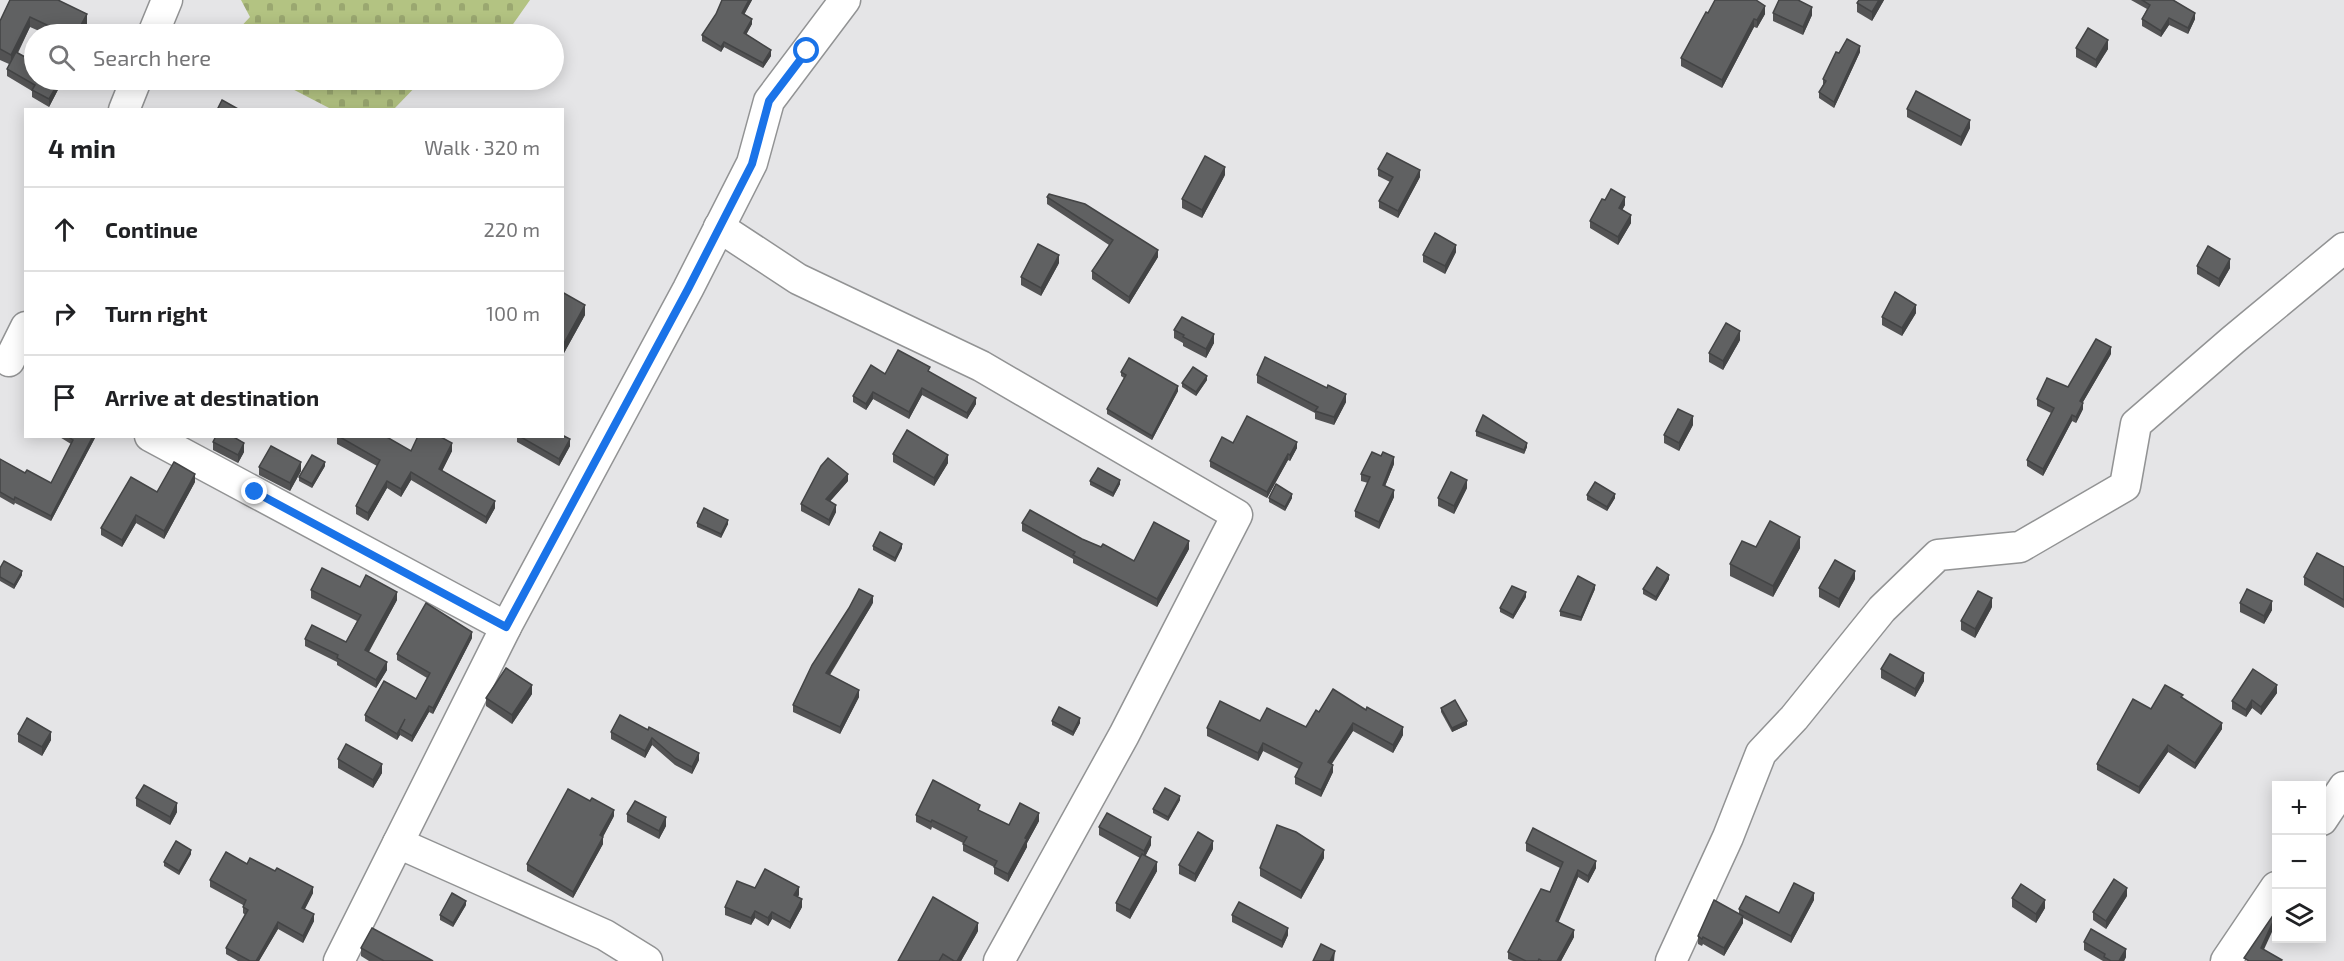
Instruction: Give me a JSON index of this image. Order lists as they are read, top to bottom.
{
  "page": {
    "search": "Search here",
    "heading": ["4 min", "Walk · 320 m"],
    "list": [
      ["Continue", "220 m"],
      ["Turn right", "100 m"],
      "Arrive at destination"
    ],
    "map_buttons": ["+", "−"]
  }
}
